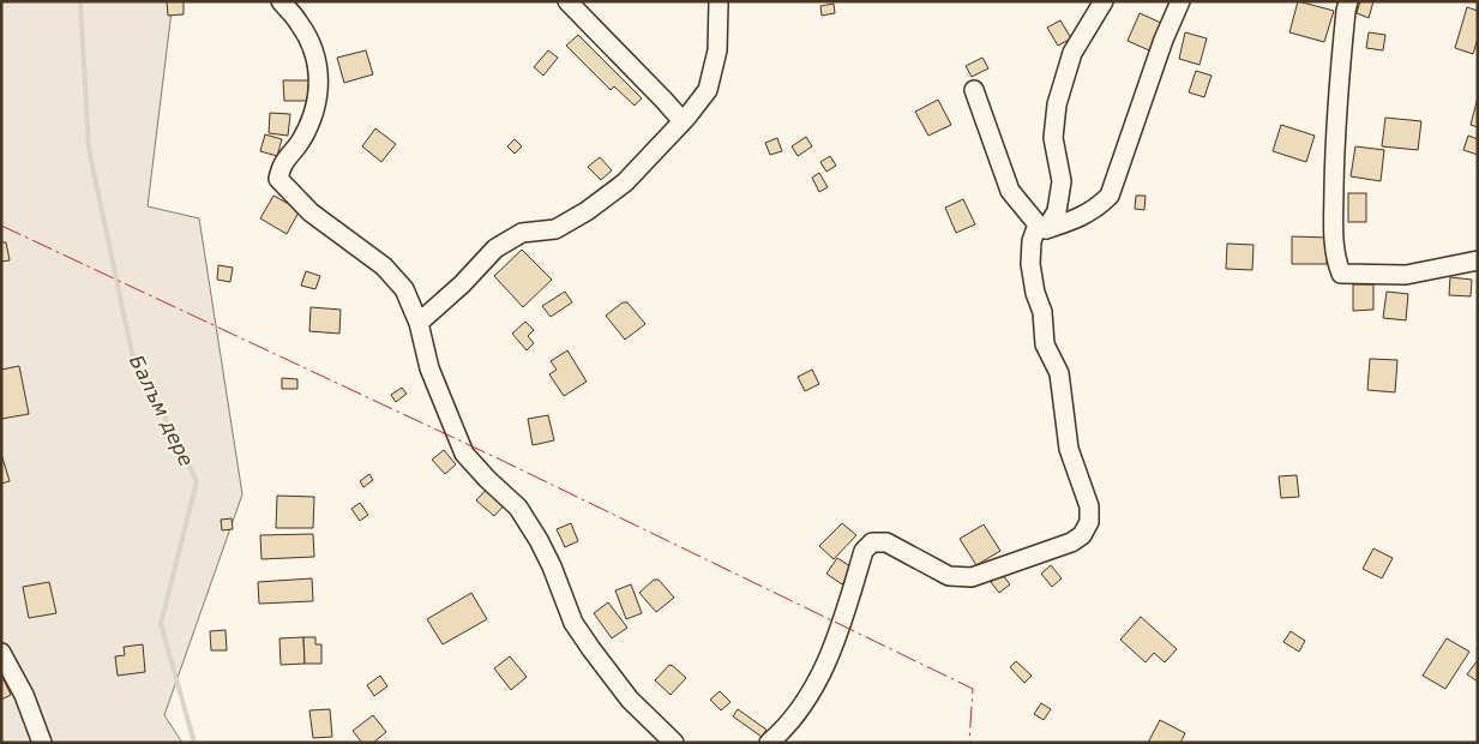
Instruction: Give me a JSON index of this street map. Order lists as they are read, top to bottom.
{
  "water": ["Балъм дере"]
}
